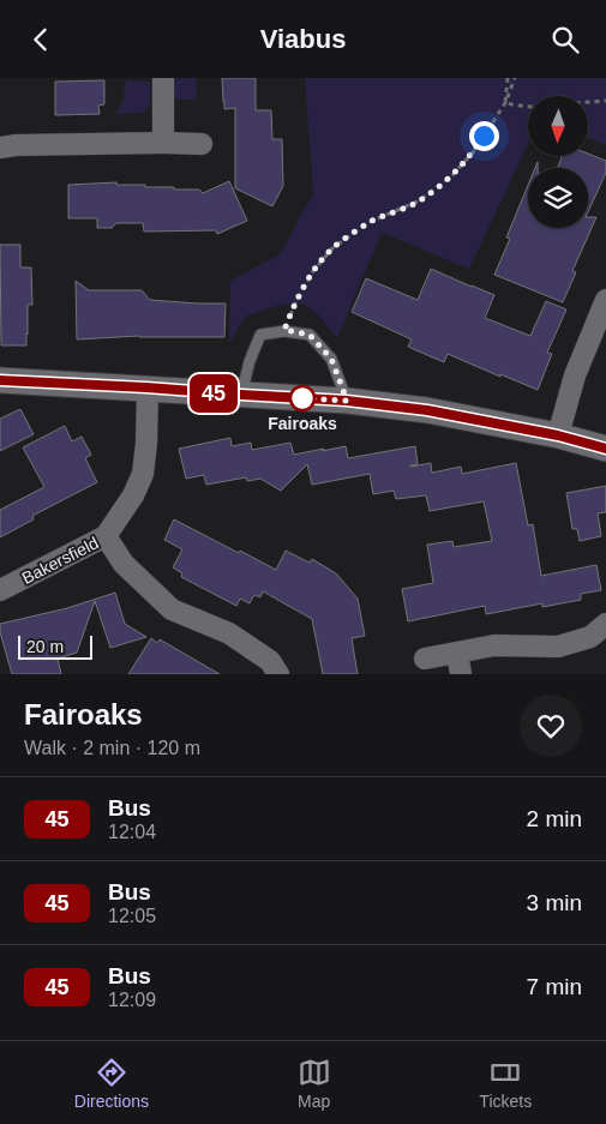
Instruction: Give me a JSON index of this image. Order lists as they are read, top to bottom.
{
  "streets": {
    "street": ["Bakersfield"]
  },
  "places": ["Fairoaks"],
  "lines": ["bus line 45"],
  "scale_bar": "20 m",
  "north": "bottom",
  "page": {
    "header": "Viabus",
    "on_map": "45",
    "scale": "20 m",
    "heading": ["Fairoaks", "Walk · 2 min · 120 m"],
    "list": [
      {
        "mark": "45",
        "name": "Bus",
        "note": "12:04",
        "value": "2 min"
      },
      {
        "mark": "45",
        "name": "Bus",
        "note": "12:05",
        "value": "3 min"
      },
      {
        "mark": "45",
        "name": "Bus",
        "note": "12:09",
        "value": "7 min"
      }
    ],
    "tabs": ["Directions", "Map", "Tickets"]
  }
}
